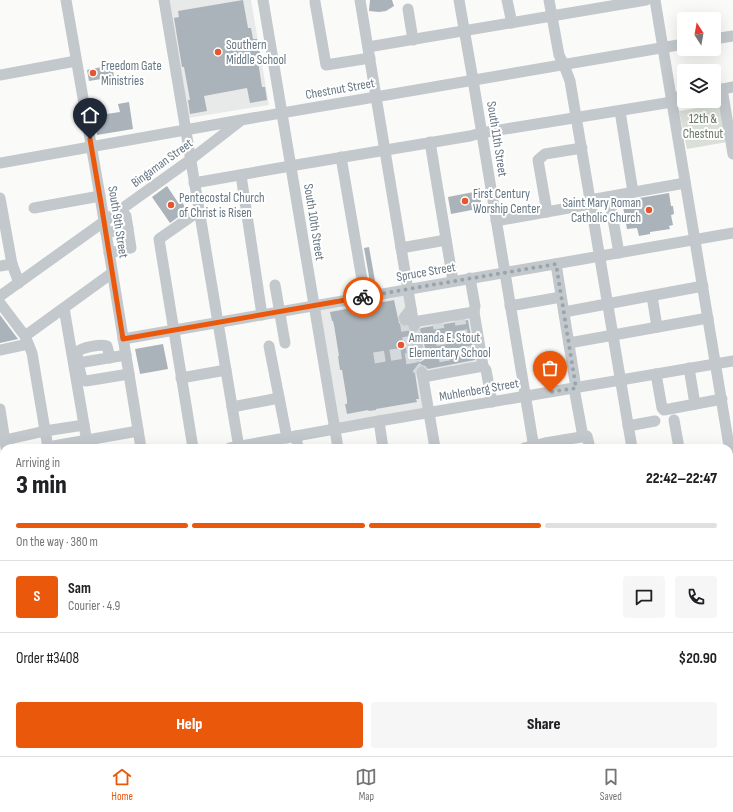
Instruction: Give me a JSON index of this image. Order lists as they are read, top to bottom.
{
  "streets": {
    "street": [
      "Chestnut Street",
      "South 11th Street",
      "Bingaman Street",
      "South 9th Street",
      "South 10th Street",
      "Spruce Street",
      "Muhlenberg Street"
    ]
  },
  "crossings": [
    ["Chestnut Street", "South 11th Street"],
    ["Chestnut Street", "Bingaman Street"],
    ["Chestnut Street", "South 9th Street"],
    ["Chestnut Street", "South 10th Street"],
    ["South 11th Street", "Spruce Street"],
    ["South 11th Street", "Muhlenberg Street"],
    ["Bingaman Street", "South 9th Street"],
    ["South 9th Street", "Spruce Street"],
    ["South 10th Street", "Spruce Street"],
    ["South 10th Street", "Muhlenberg Street"]
  ],
  "parks": ["12th & Chestnut"],
  "places": [
    "Southern Middle School",
    "Freedom Gate Ministries",
    "First Century Worship Center",
    "Pentecostal Church of Christ is Risen",
    "Saint Mary Roman Catholic Church",
    "Amanda E. Stout Elementary School"
  ],
  "north": "top",
  "page": {
    "heading": ["3 min", "Arriving in", "22:42–22:47"],
    "panel": [
      "Sam",
      "Courier · 4.9",
      "Order #3408",
      "$20.90"
    ],
    "bar": "On the way · 380 m",
    "round": "S",
    "buttons": ["Help", "Share"],
    "tabs": ["Home", "Map", "Saved"]
  }
}
